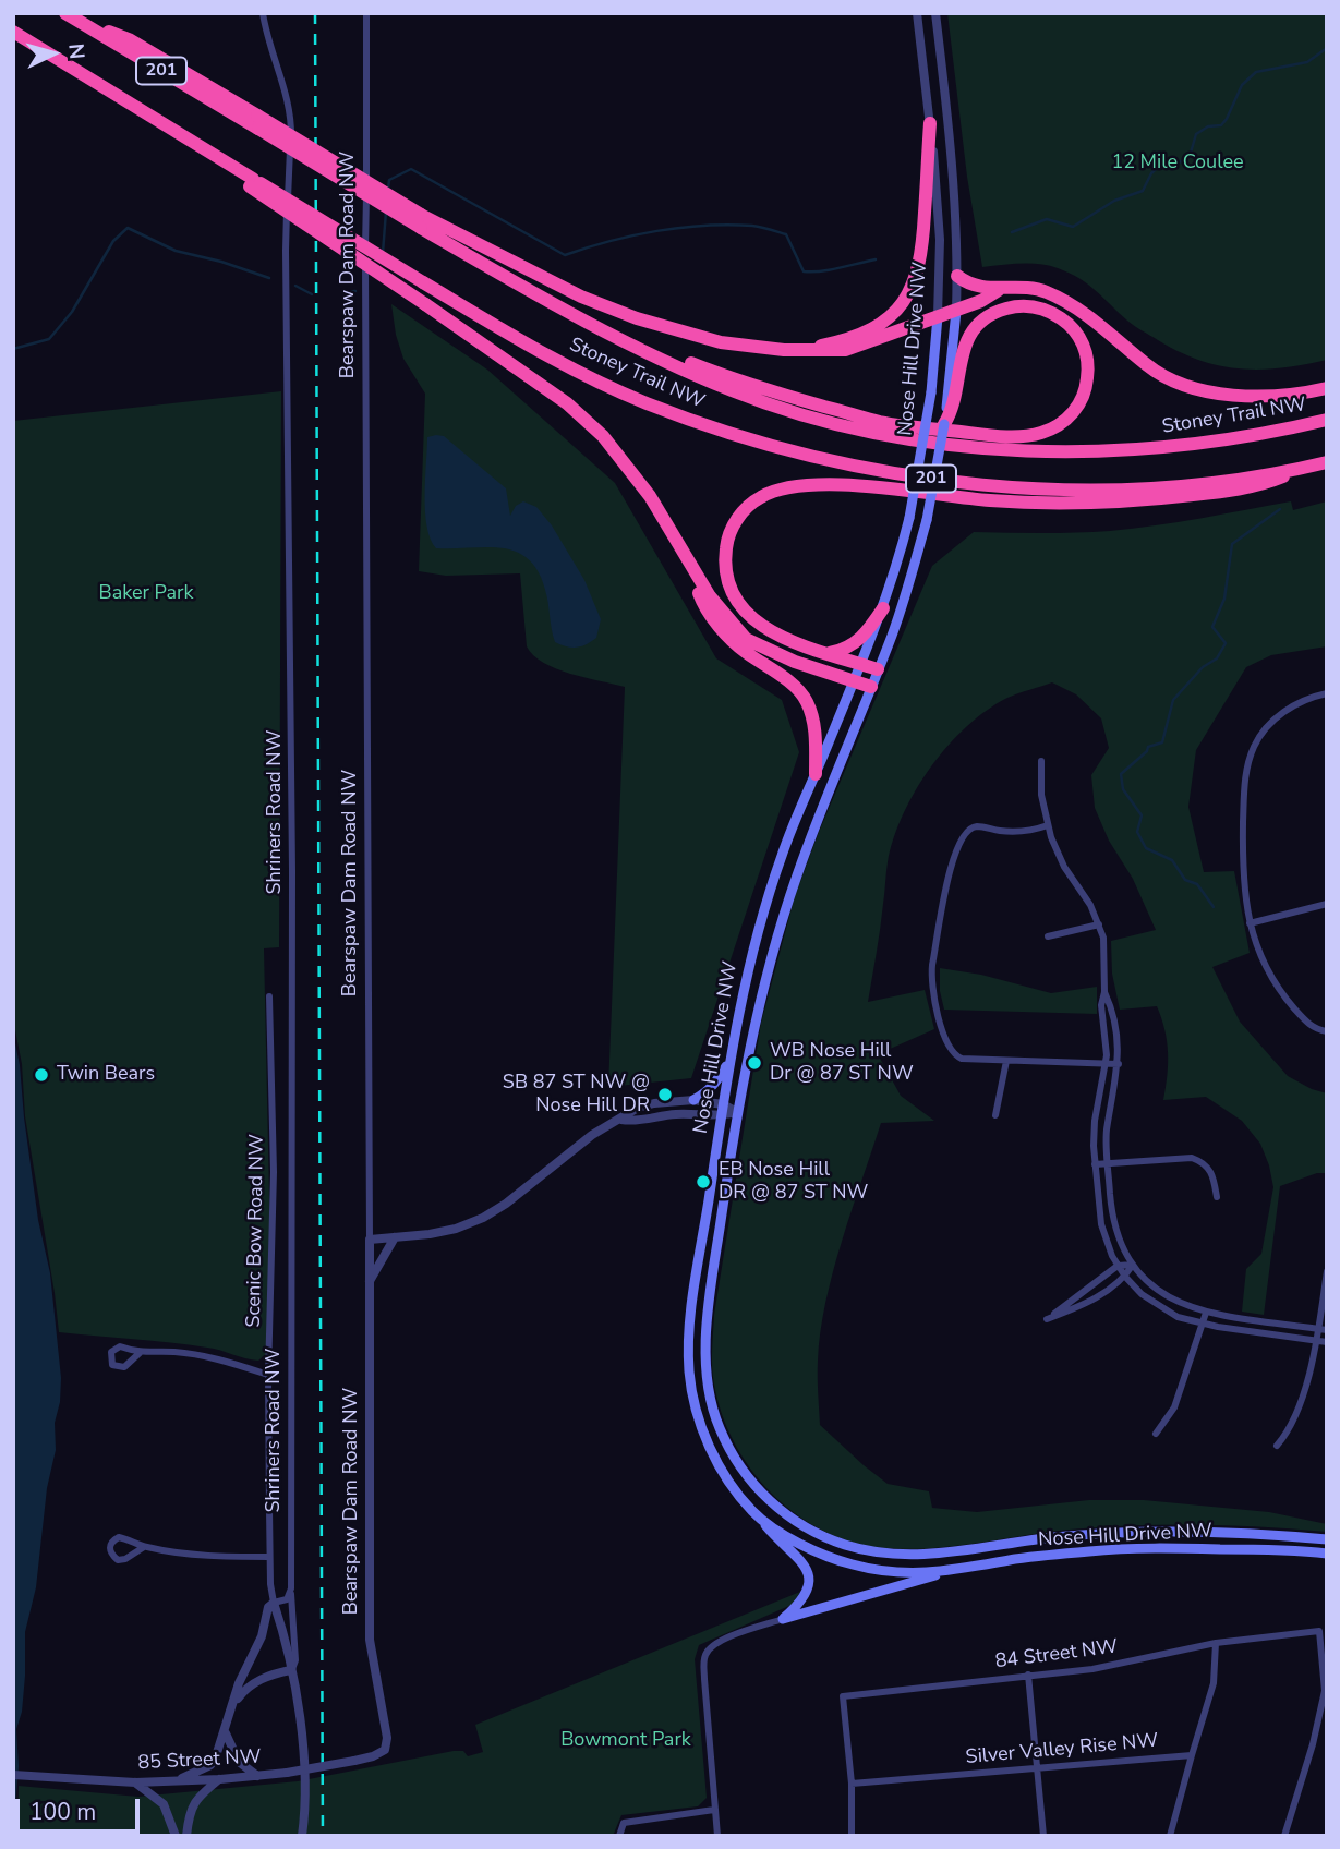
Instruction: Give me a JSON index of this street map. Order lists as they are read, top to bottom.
{
  "streets": {
    "highway": ["201", "Stoney Trail NW"],
    "main road": ["Nose Hill Drive NW"],
    "street": [
      "Bearspaw Dam Road NW",
      "Shriners Road NW",
      "Scenic Bow Road NW",
      "84 Street NW",
      "Silver Valley Rise NW",
      "85 Street NW"
    ]
  },
  "crossings": [
    ["Bearspaw Dam Road NW", "85 Street NW"],
    ["84 Street NW", "Silver Valley Rise NW"]
  ],
  "parks": ["12 Mile Coulee", "Baker Park", "Bowmont Park"],
  "places": [
    "WB Nose Hill Dr @ 87 ST NW",
    "Twin Bears",
    "SB 87 ST NW @ Nose Hill DR",
    "EB Nose Hill DR @ 87 ST NW"
  ],
  "scale_bar": "100 m",
  "north": "right"
}
